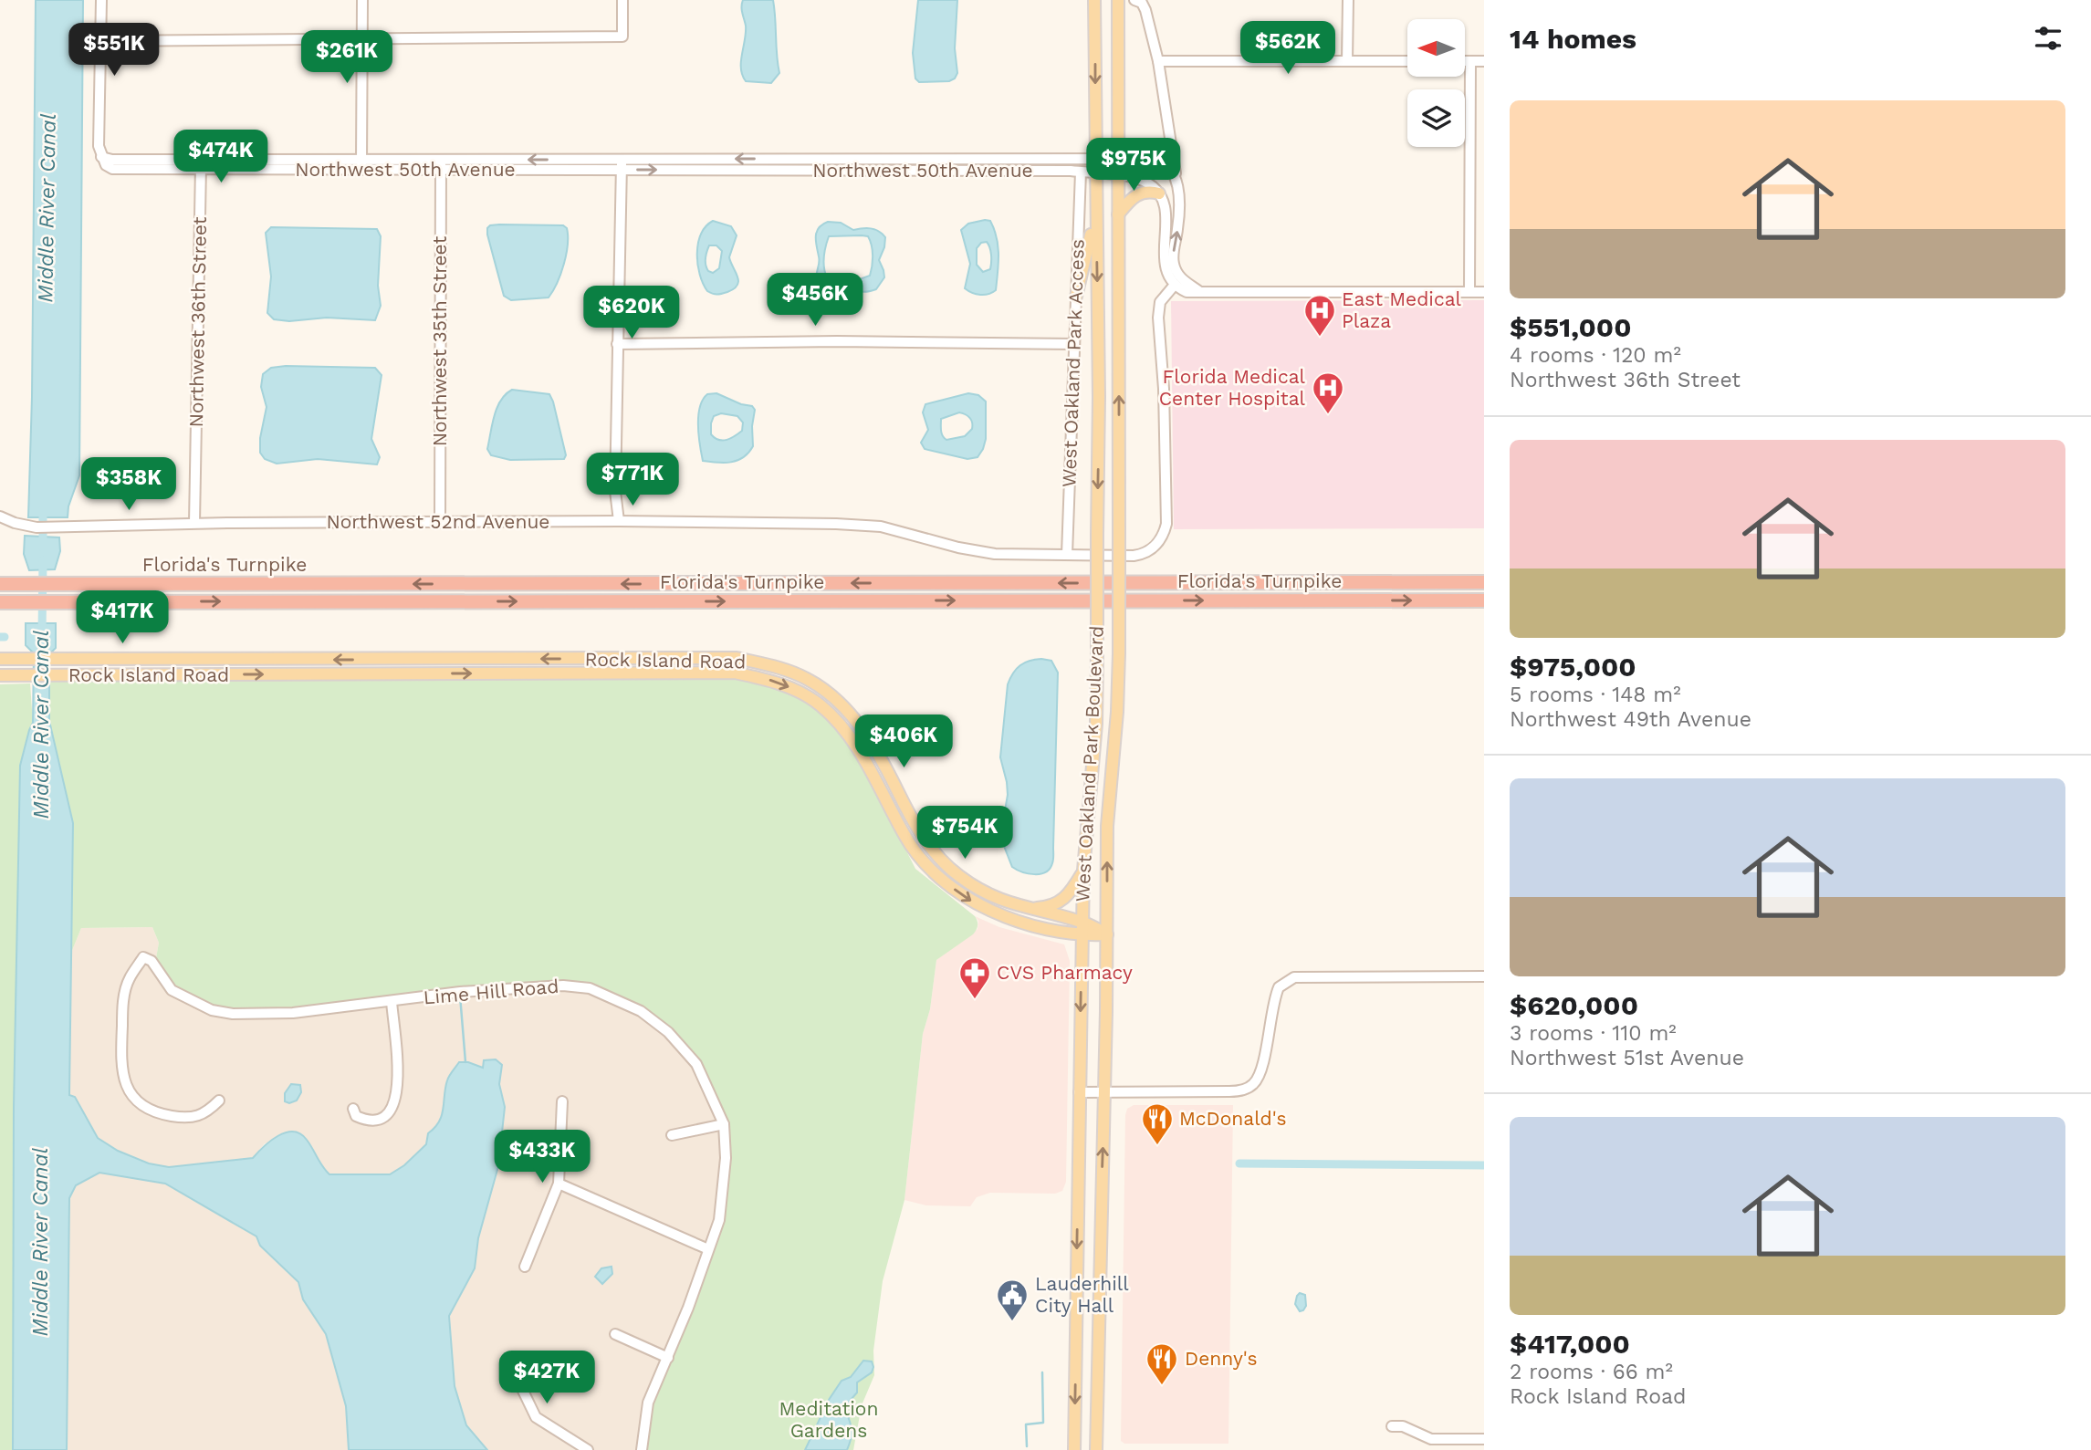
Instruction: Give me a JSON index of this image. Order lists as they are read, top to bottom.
{
  "streets": {
    "highway": ["Florida's Turnpike"],
    "main road": ["Rock Island Road", "West Oakland Park Boulevard"],
    "street": [
      "Northwest 50th Avenue",
      "Northwest 36th Street",
      "Northwest 35th Street",
      "West Oakland Park Access",
      "Northwest 52nd Avenue",
      "Lime Hill Road"
    ]
  },
  "crossings": [
    ["Northwest 50th Avenue", "Northwest 36th Street"],
    ["Northwest 50th Avenue", "Northwest 35th Street"],
    ["Northwest 50th Avenue", "West Oakland Park Access"],
    ["Northwest 50th Avenue", "West Oakland Park Boulevard"],
    ["Northwest 36th Street", "Northwest 52nd Avenue"],
    ["Northwest 35th Street", "Northwest 52nd Avenue"],
    ["West Oakland Park Access", "Northwest 52nd Avenue"],
    ["Rock Island Road", "West Oakland Park Boulevard"]
  ],
  "water": ["Middle River Canal"],
  "parks": ["Meditation Gardens"],
  "places": {
    "hospital": ["East Medical Plaza", "Florida Medical Center Hospital"],
    "pharmacy": ["CVS Pharmacy"],
    "restaurant": ["McDonald's", "Denny's"],
    "public building": ["Lauderhill City Hall"]
  },
  "north": "left",
  "page": {
    "heading": "14 homes",
    "price": [
      "$562K",
      "$551K",
      "$261K",
      "$474K",
      "$975K",
      "$456K",
      "$620K",
      "$771K",
      "$358K",
      "$417K",
      "$406K",
      "$754K",
      "$433K",
      "$427K"
    ],
    "list": [
      {
        "name": "$551,000",
        "note": "4 rooms · 120 m² · Northwest 36th Street"
      },
      {
        "name": "$975,000",
        "note": "5 rooms · 148 m² · Northwest 49th Avenue"
      },
      {
        "name": "$620,000",
        "note": "3 rooms · 110 m² · Northwest 51st Avenue"
      },
      {
        "name": "$417,000",
        "note": "2 rooms · 66 m² · Rock Island Road"
      }
    ]
  }
}
